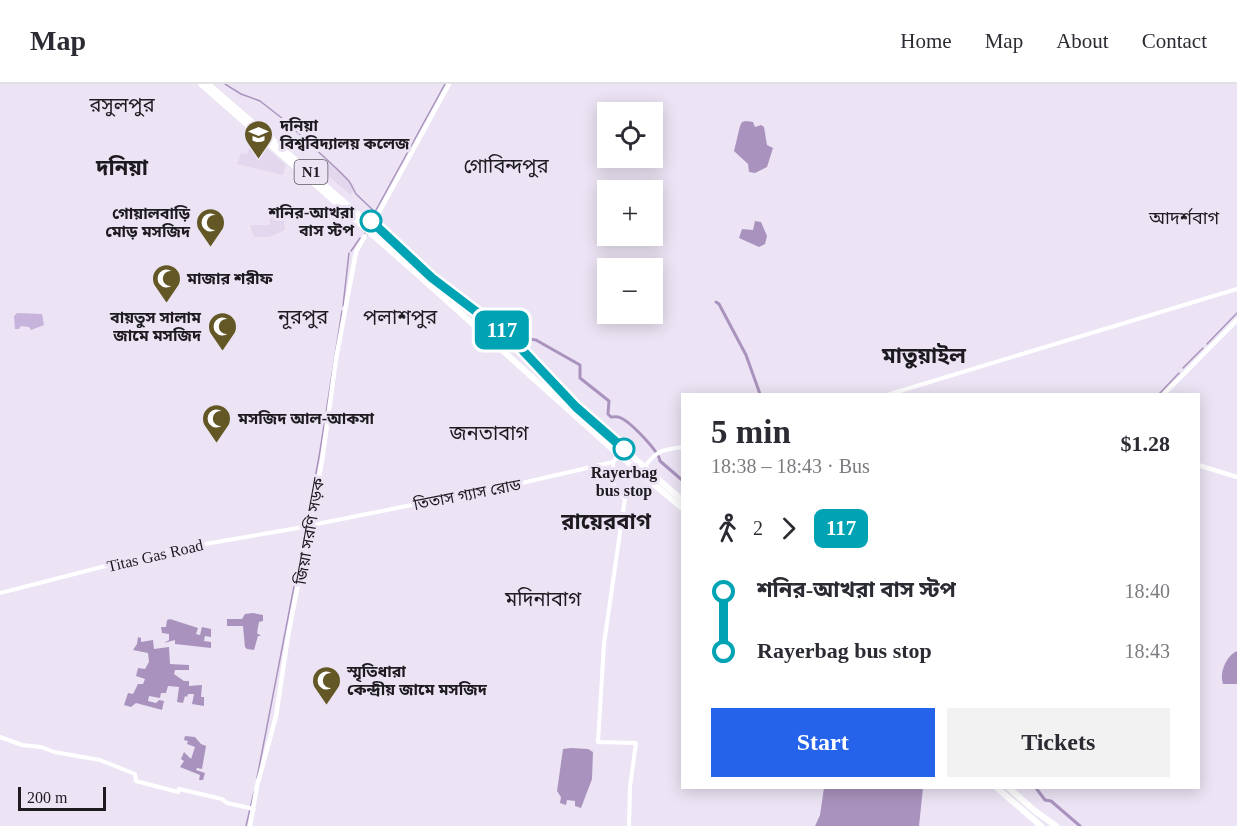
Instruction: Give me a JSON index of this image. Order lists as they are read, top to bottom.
{
  "streets": {
    "highway": ["N1"],
    "main road": ["জিয়া সরণি সড়ক"],
    "street": ["তিতাস গ্যাস রোড", "Titas Gas Road"]
  },
  "crossings": [
    ["তিতাস গ্যাস রোড", "জিয়া সরণি সড়ক"],
    ["তিতাস গ্যাস রোড", "Titas Gas Road"],
    ["জিয়া সরণি সড়ক", "Titas Gas Road"]
  ],
  "districts": [
    "রসুলপুর",
    "গোবিন্দপুর",
    "দনিয়া",
    "আদর্শবাগ",
    "নূরপুর",
    "পলাশপুর",
    "মাতুয়াইল",
    "জনতাবাগ",
    "রায়েরবাগ",
    "মদিনাবাগ"
  ],
  "places": {
    "school or university": ["দনিয়া বিশ্ববিদ্যালয় কলেজ"],
    "other": ["শনির-আখরা বাস স্টপ", "Rayerbag bus stop"],
    "mosque": [
      "গোয়ালবাড়ি মোড় মসজিদ",
      "মাজার শরীফ",
      "বায়তুস সালাম জামে মসজিদ",
      "মসজিদ আল-আকসা",
      "স্মৃতিধারা কেন্দ্রীয় জামে মসজিদ"
    ]
  },
  "lines": ["bus line 117"],
  "scale_bar": "200 m",
  "page": {
    "header": "Map",
    "nav": [
      "Home",
      "Map",
      "About",
      "Contact"
    ],
    "on_map": "117",
    "map_buttons": ["+", "−"],
    "heading": ["5 min", "18:38 – 18:43 · Bus", "$1.28"],
    "legs": ["2", "117"],
    "list": [
      {
        "name": "শনির-আখরা বাস স্টপ",
        "value": "18:40"
      },
      {
        "name": "Rayerbag bus stop",
        "value": "18:43"
      }
    ],
    "buttons": ["Start", "Tickets"],
    "scale": "200 m"
  }
}
